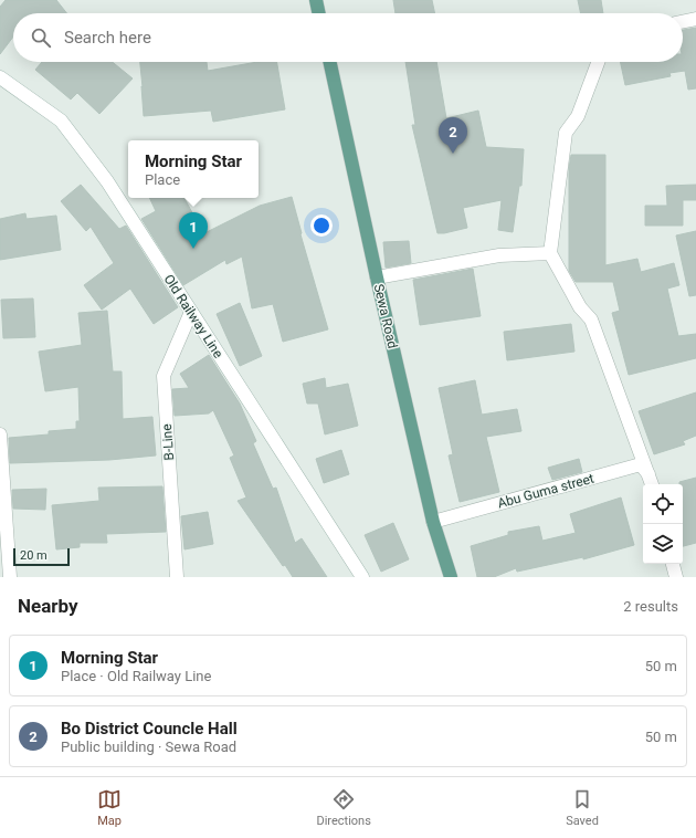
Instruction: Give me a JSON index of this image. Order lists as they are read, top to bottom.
{
  "streets": {
    "main road": ["Sewa Road"],
    "street": ["Old Railway Line", "B-Line", "Abu Guma street"]
  },
  "crossings": [
    ["Old Railway Line", "B-Line"],
    ["Sewa Road", "Abu Guma street"]
  ],
  "scale_bar": "20 m",
  "page": {
    "search": "Search here",
    "pins": ["2", "1"],
    "popup": ["Morning Star", "Place"],
    "scale": "20 m",
    "heading": ["Nearby", "2 results"],
    "list": [
      {
        "mark": "1",
        "name": "Morning Star",
        "note": "Place · Old Railway Line",
        "value": "50 m"
      },
      {
        "mark": "2",
        "name": "Bo District Councle Hall",
        "note": "Public building · Sewa Road",
        "value": "50 m"
      }
    ],
    "nav": ["Map", "Directions", "Saved"]
  }
}
